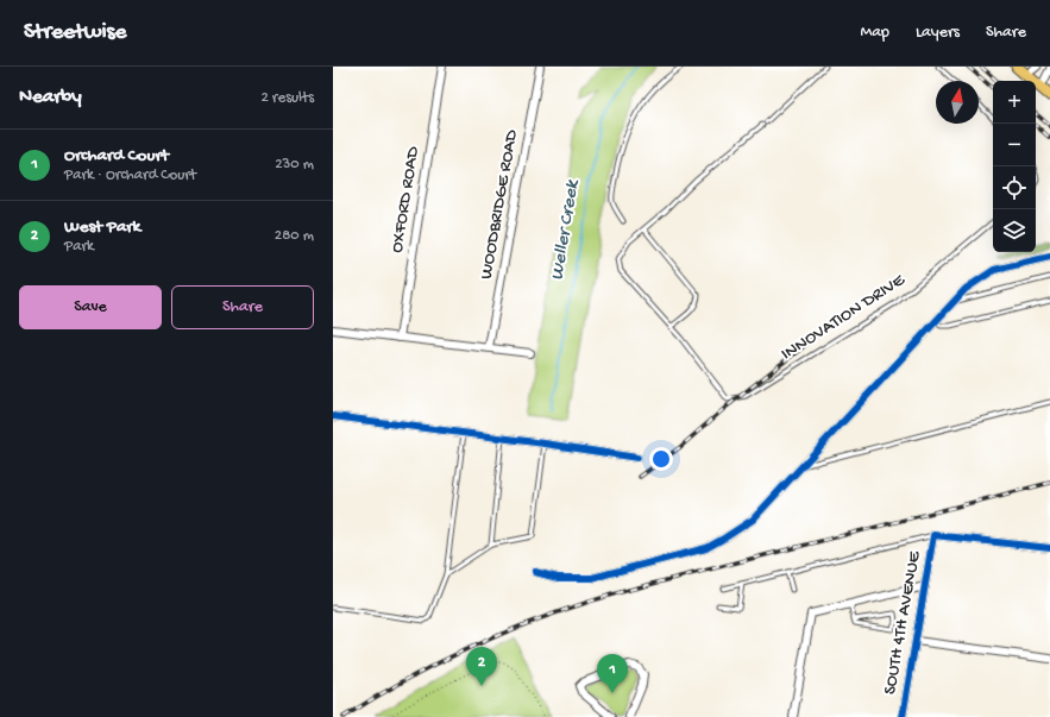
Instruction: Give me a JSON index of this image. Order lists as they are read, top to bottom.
{
  "streets": {
    "street": ["OXFORD ROAD", "WOODBRIDGE ROAD", "SOUTH 4TH AVENUE"],
    "lane": ["INNOVATION DRIVE"]
  },
  "water": ["Weller Creek"],
  "north": "top",
  "page": {
    "header": "Streetwise",
    "nav": ["Map", "Layers", "Share"],
    "heading": ["Nearby", "2 results"],
    "map_buttons": ["+", "−"],
    "list": [
      {
        "mark": "1",
        "name": "Orchard Court",
        "note": "Park · Orchard Court",
        "value": "230 m"
      },
      {
        "mark": "2",
        "name": "West Park",
        "note": "Park",
        "value": "280 m"
      }
    ],
    "buttons": ["Save", "Share"],
    "pins": ["2", "1"]
  }
}
